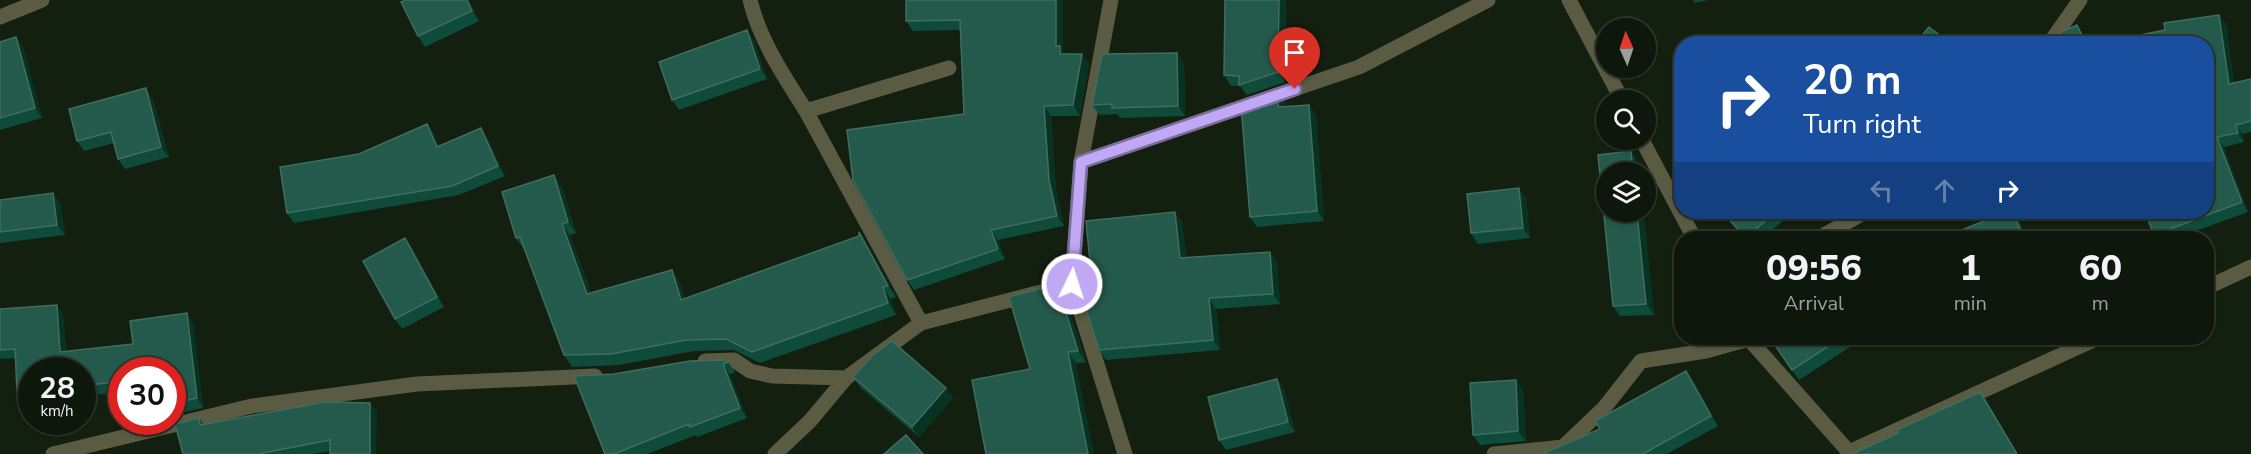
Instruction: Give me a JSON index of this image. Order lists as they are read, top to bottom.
{
  "north": "top",
  "page": {
    "turn": ["20 m", "Turn right"],
    "eta": [
      "09:56",
      "Arrival",
      "1",
      "min",
      "60",
      "m"
    ],
    "speed": "28 km/h",
    "limit": "30"
  }
}
